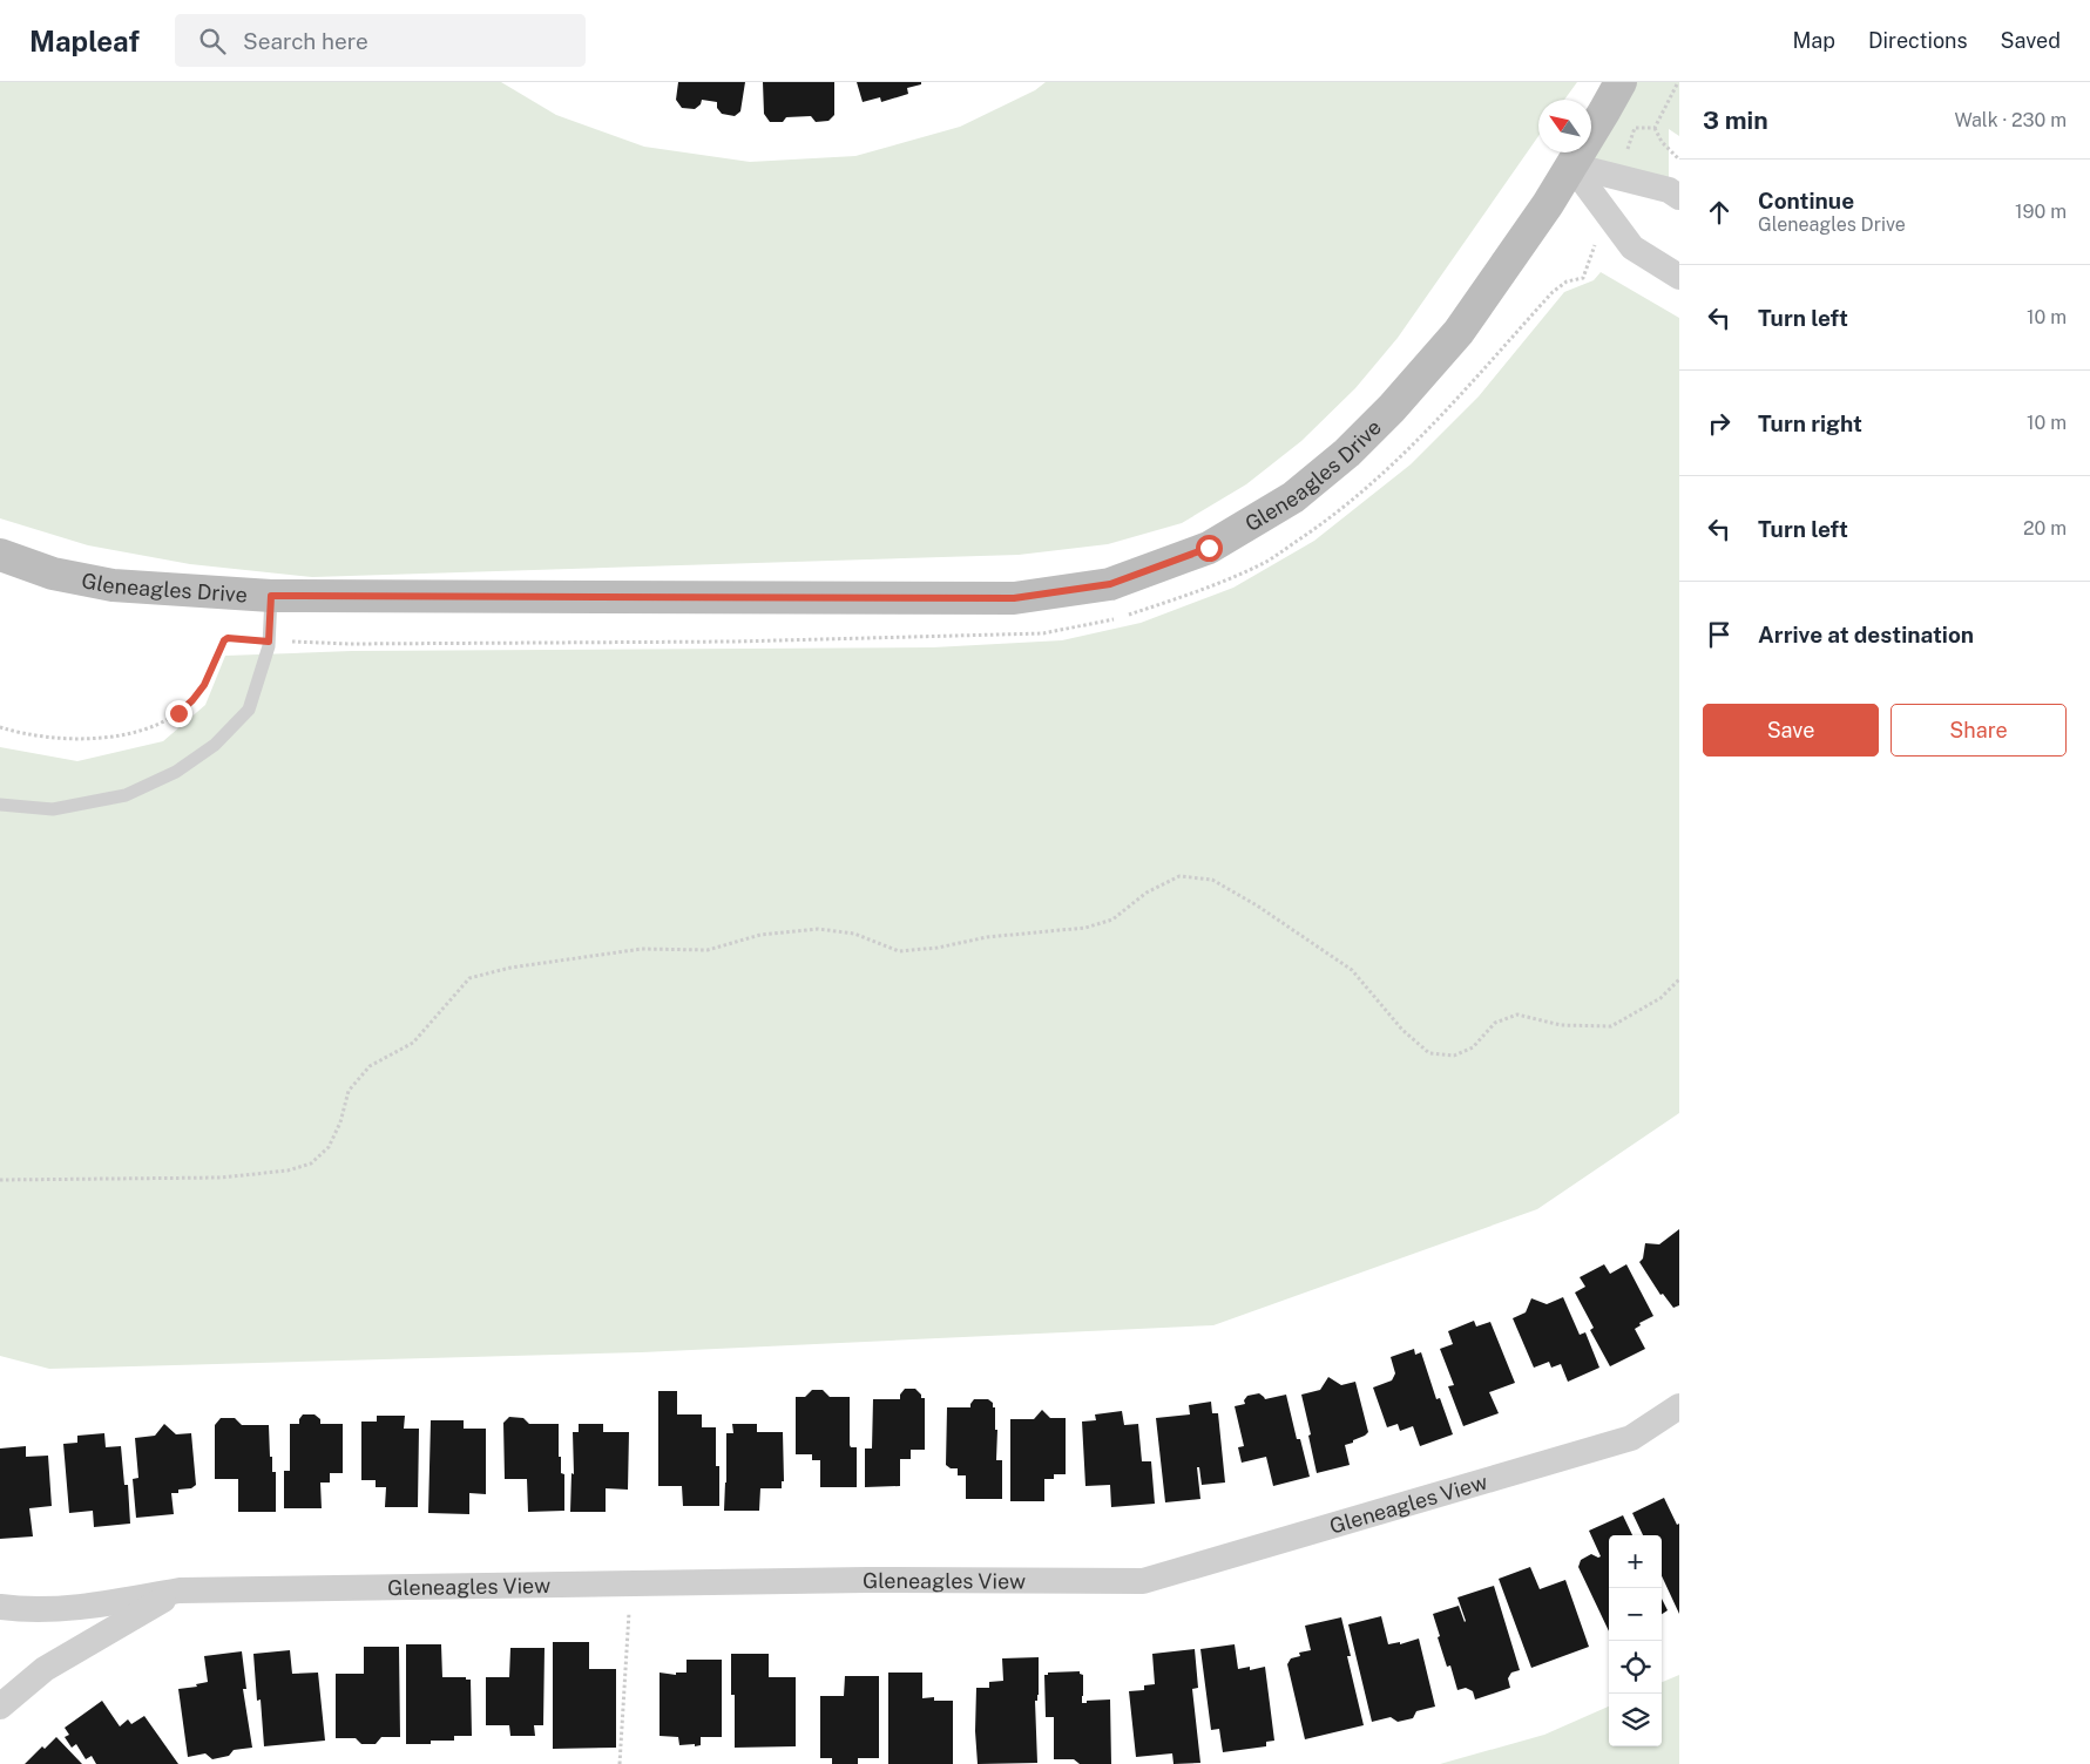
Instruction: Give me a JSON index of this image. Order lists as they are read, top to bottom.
{
  "streets": {
    "street": ["Gleneagles Drive", "Gleneagles View"]
  },
  "north": "top left",
  "page": {
    "header": "Mapleaf",
    "search": "Search here",
    "nav": ["Map", "Directions", "Saved"],
    "heading": ["3 min", "Walk · 230 m"],
    "list": [
      ["Continue", "Gleneagles Drive", "190 m"],
      ["Turn left", "10 m"],
      ["Turn right", "10 m"],
      ["Turn left", "20 m"],
      "Arrive at destination"
    ],
    "buttons": ["Save", "Share"],
    "map_buttons": ["+", "−"]
  }
}
